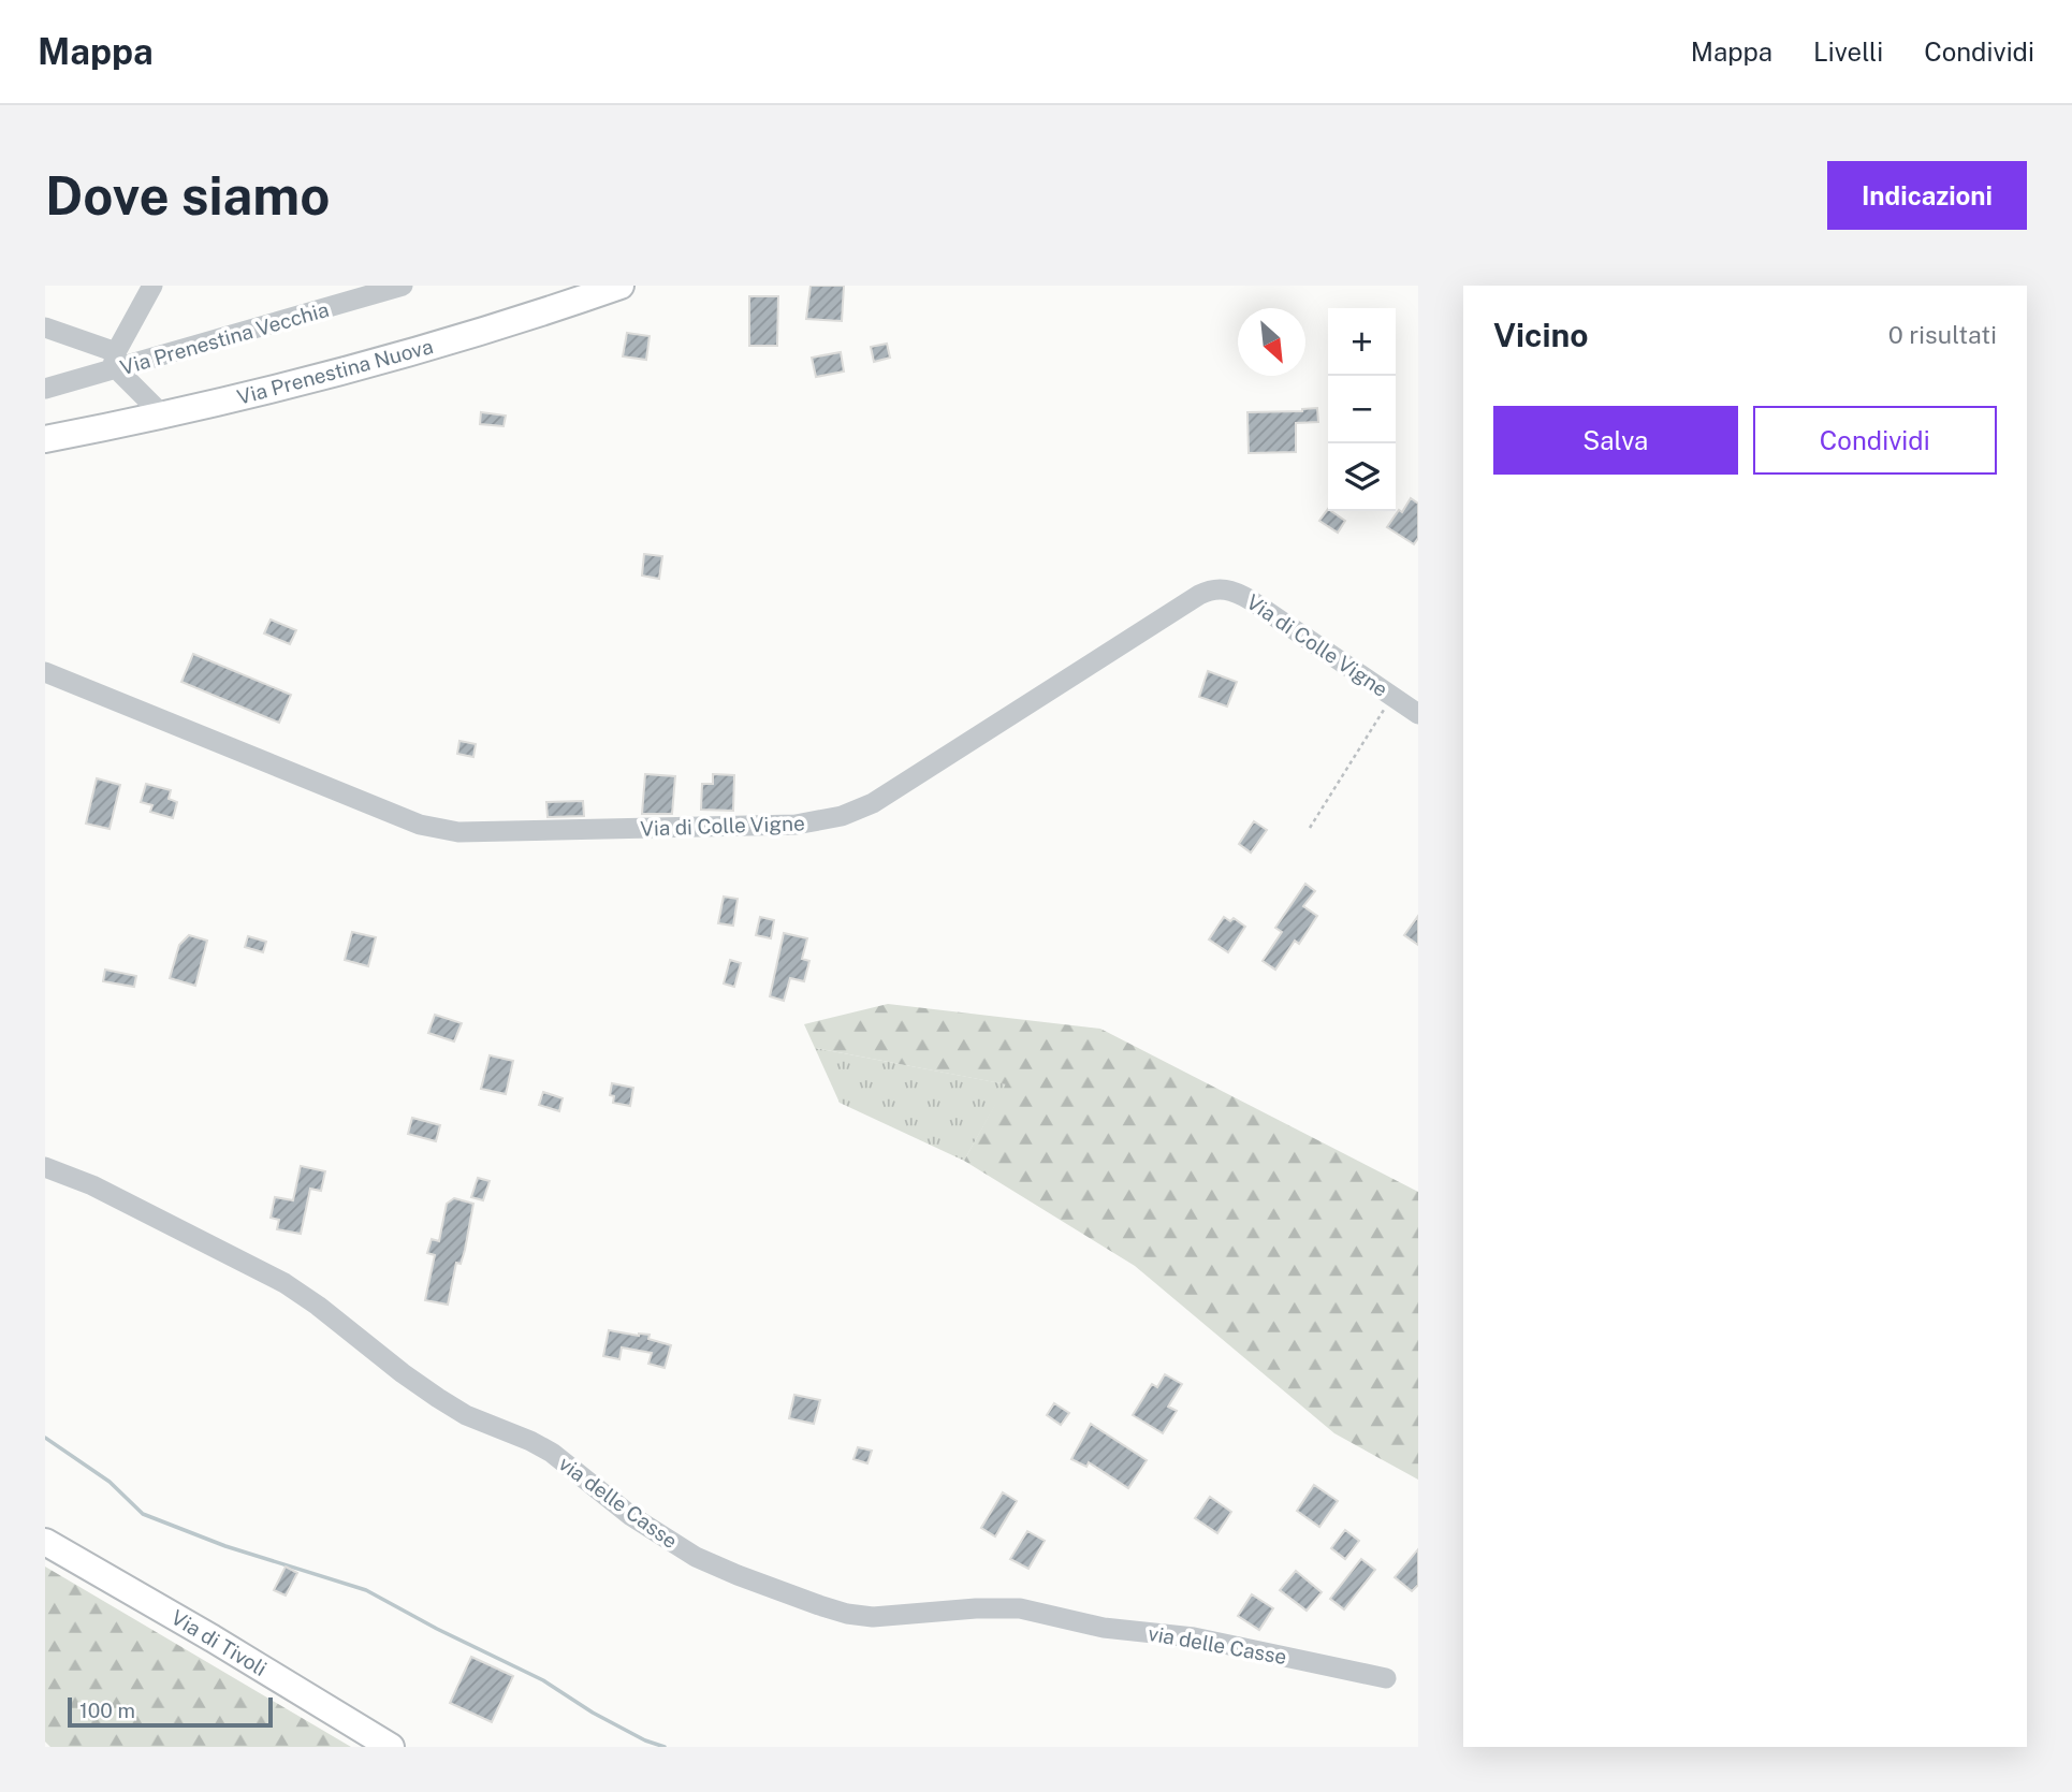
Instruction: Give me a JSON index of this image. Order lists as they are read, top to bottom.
{
  "streets": {
    "main road": ["Via Prenestina Nuova", "Via di Tivoli"],
    "street": ["Via Prenestina Vecchia", "Via di Colle Vigne", "via delle Casse"]
  },
  "scale_bar": "100 m",
  "north": "bottom right",
  "page": {
    "header": "Mappa",
    "nav": ["Mappa", "Livelli", "Condividi"],
    "buttons": [
      "Indicazioni",
      ["Salva", "Condividi"]
    ],
    "title": "Dove siamo",
    "heading": ["Vicino", "0 risultati"],
    "map_buttons": ["+", "−"],
    "scale": "100 m"
  }
}
